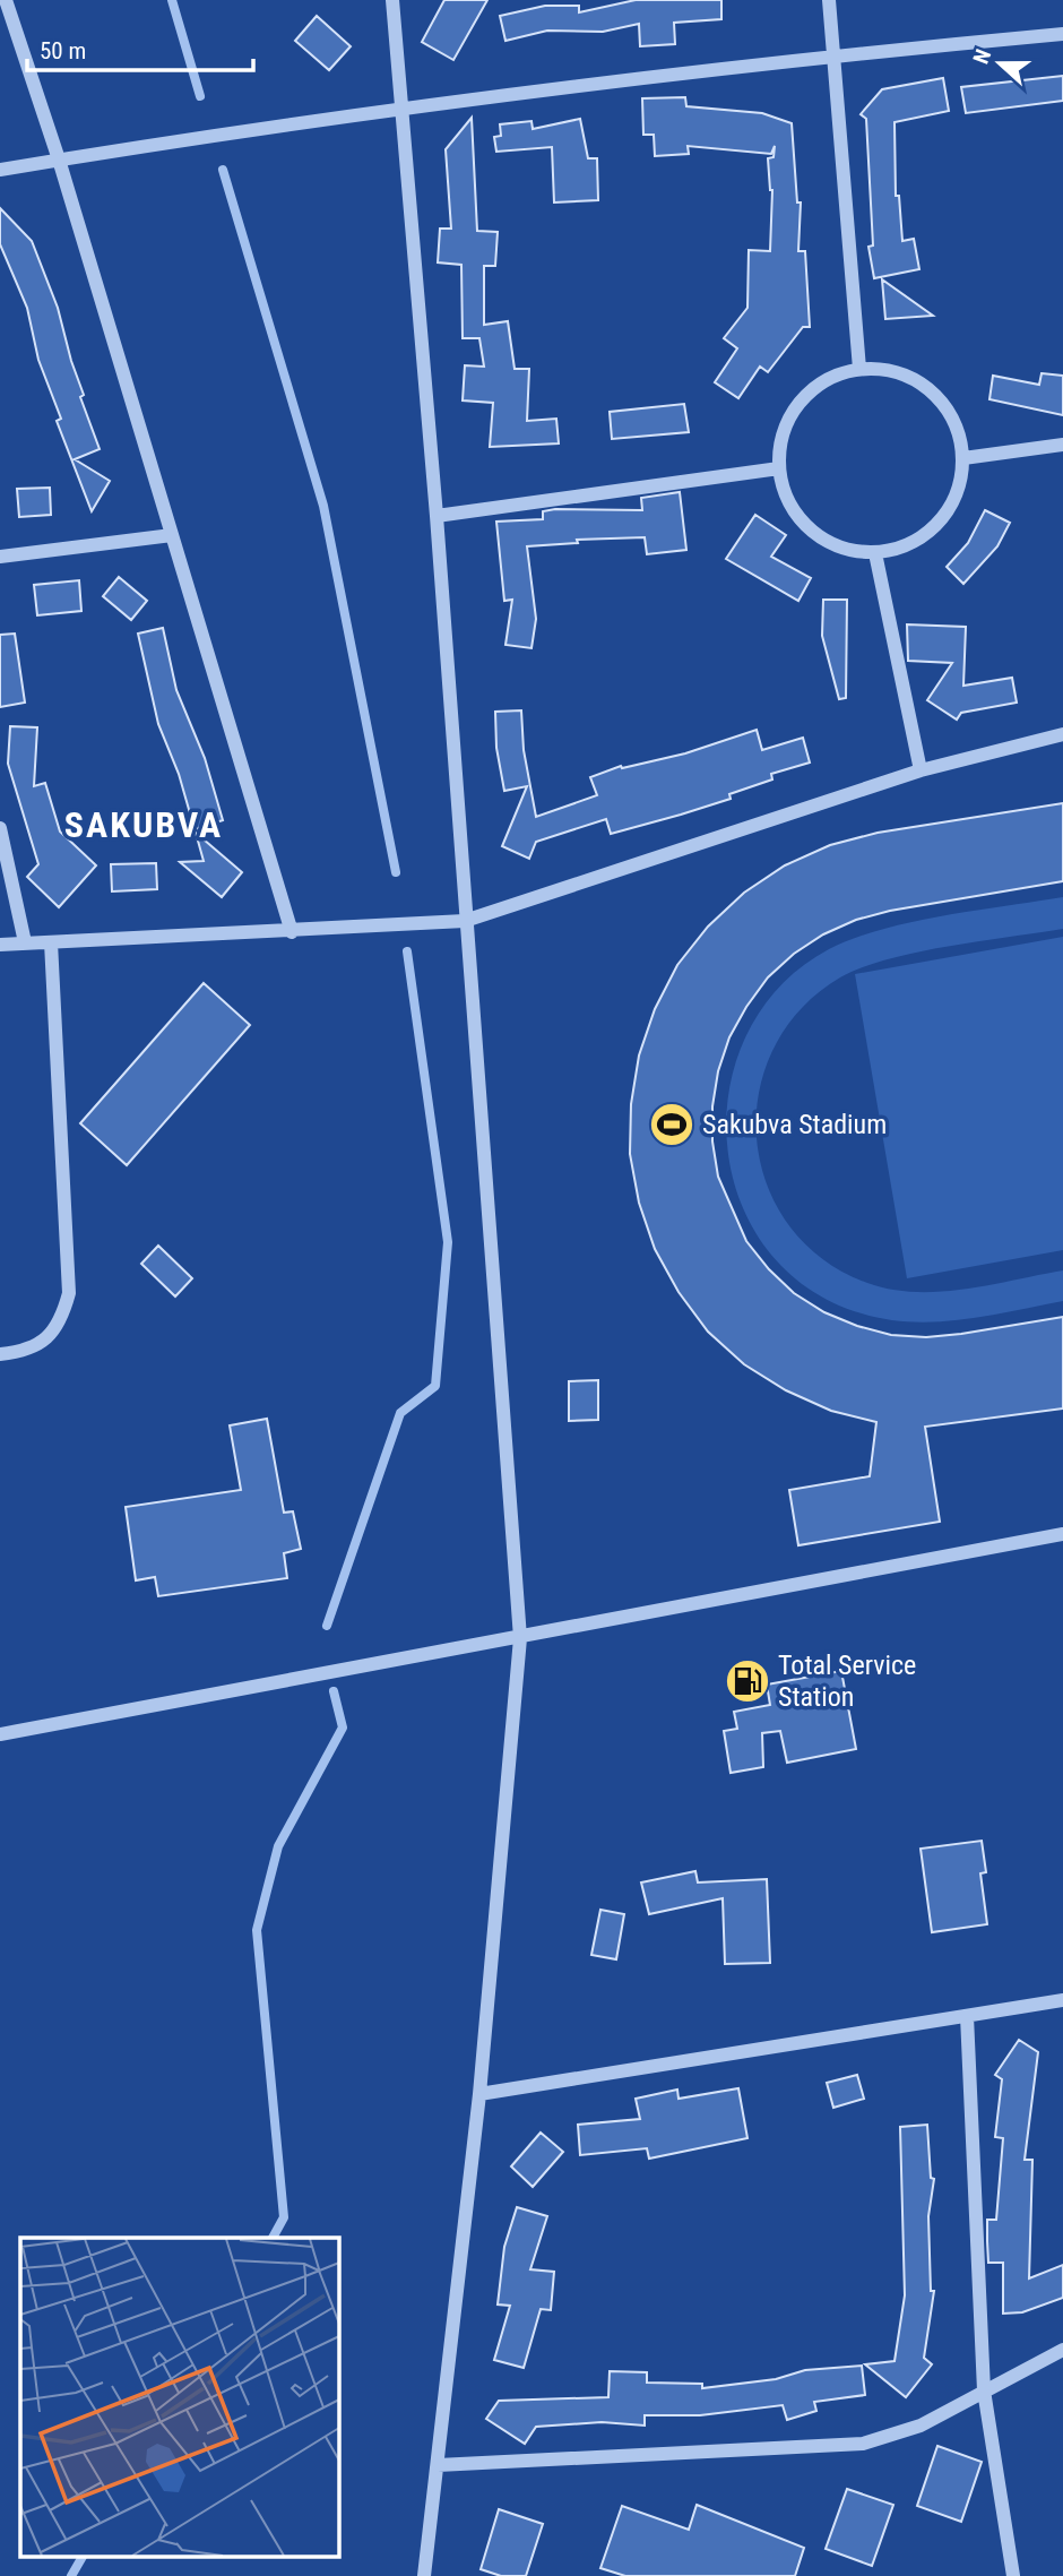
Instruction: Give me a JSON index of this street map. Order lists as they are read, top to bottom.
{
  "districts": ["SAKUBVA"],
  "places": {
    "sports": ["Sakubva Stadium"],
    "fuel station": ["Total Service Station"]
  },
  "scale_bar": "50 m",
  "north": "left"
}
